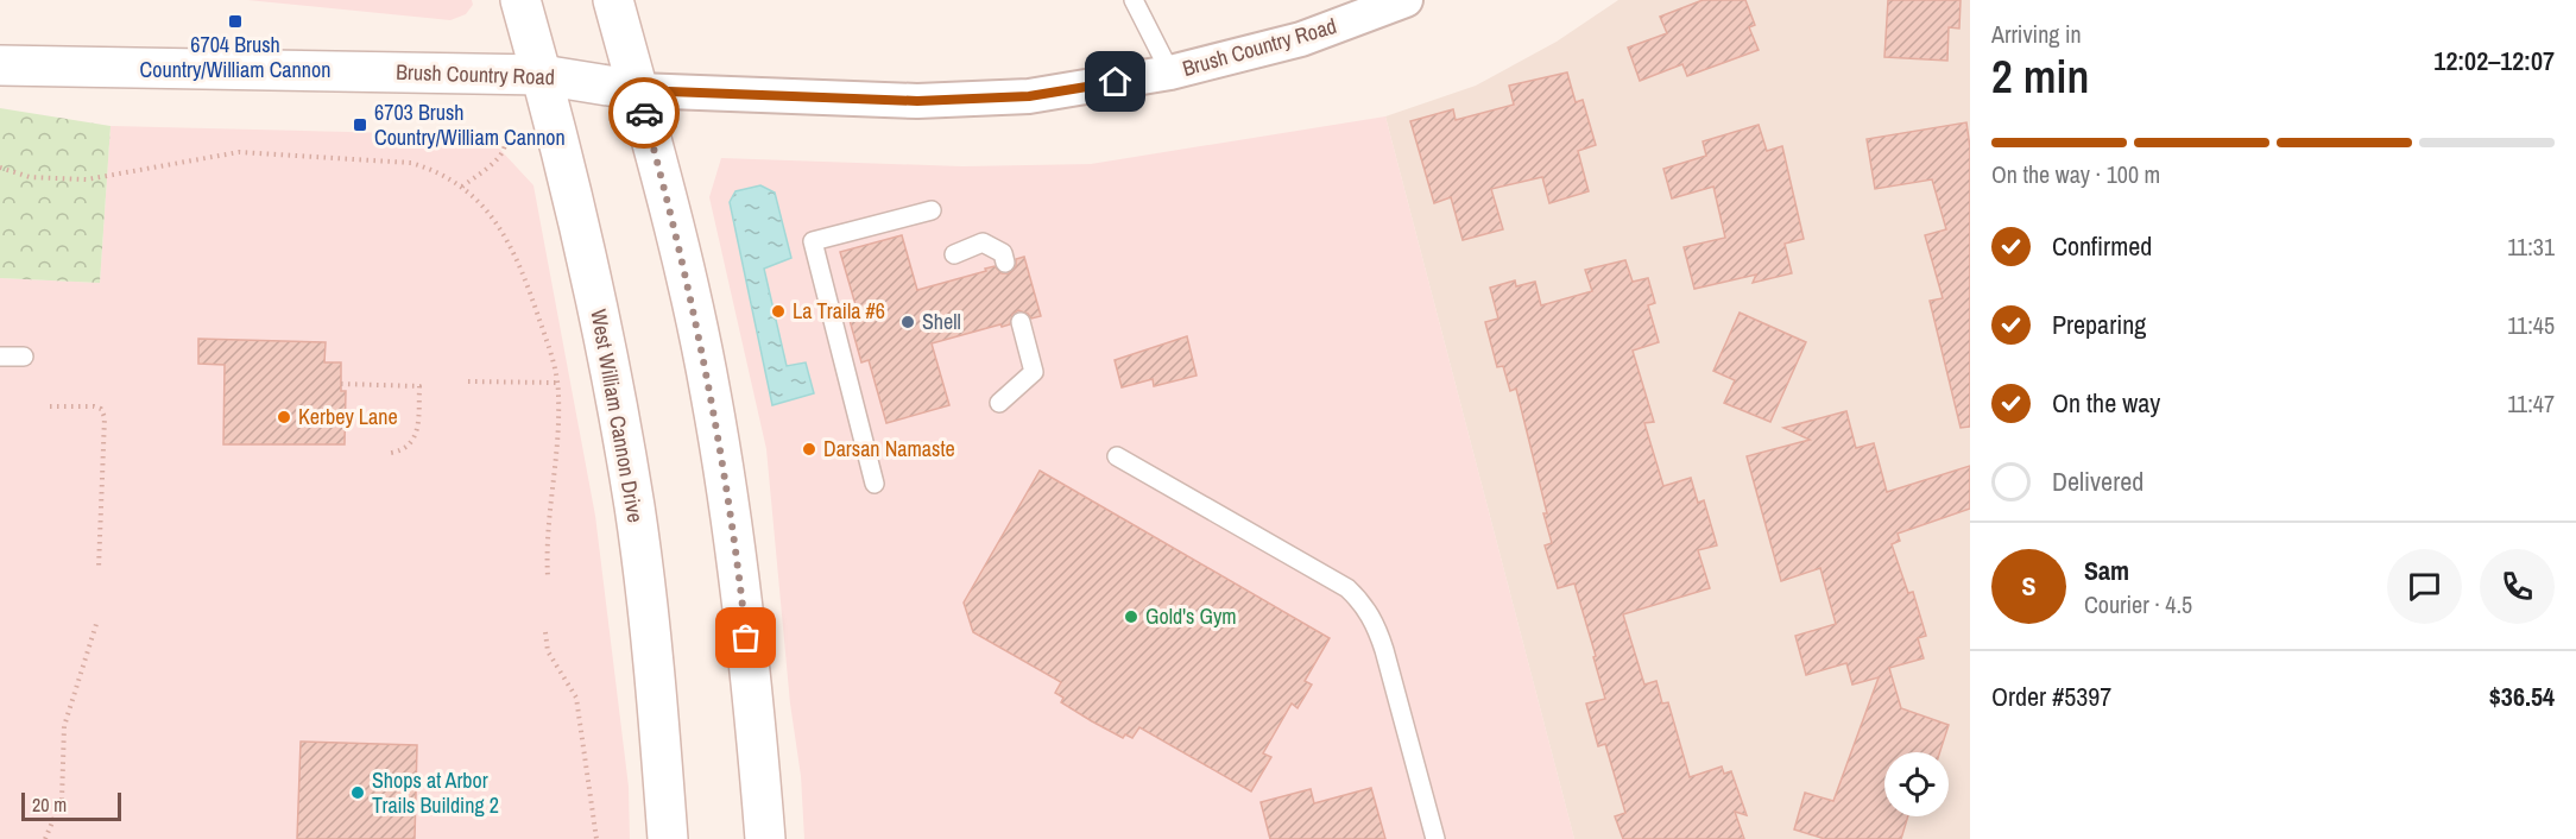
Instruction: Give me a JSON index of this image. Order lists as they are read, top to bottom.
{
  "streets": {
    "main road": ["Brush Country Road", "West William Cannon Drive"]
  },
  "crossings": [
    ["Brush Country Road", "West William Cannon Drive"]
  ],
  "places": {
    "transit": ["6704 Brush Country/William Cannon", "6703 Brush Country/William Cannon"],
    "other": [
      "La Traila #6",
      "Shell",
      "Kerbey Lane",
      "Darsan Namaste",
      "Gold's Gym",
      "Shops at Arbor Trails Building 2"
    ]
  },
  "scale_bar": "20 m",
  "page": {
    "heading": ["2 min", "Arriving in", "12:02–12:07"],
    "panel": [
      "Sam",
      "Courier · 4.5",
      "Order #5397",
      "$36.54"
    ],
    "bar": "On the way · 100 m",
    "list": [
      ["Confirmed", "11:31"],
      ["Preparing", "11:45"],
      ["On the way", "11:47"],
      "Delivered"
    ],
    "round": "S",
    "scale": "20 m"
  }
}
